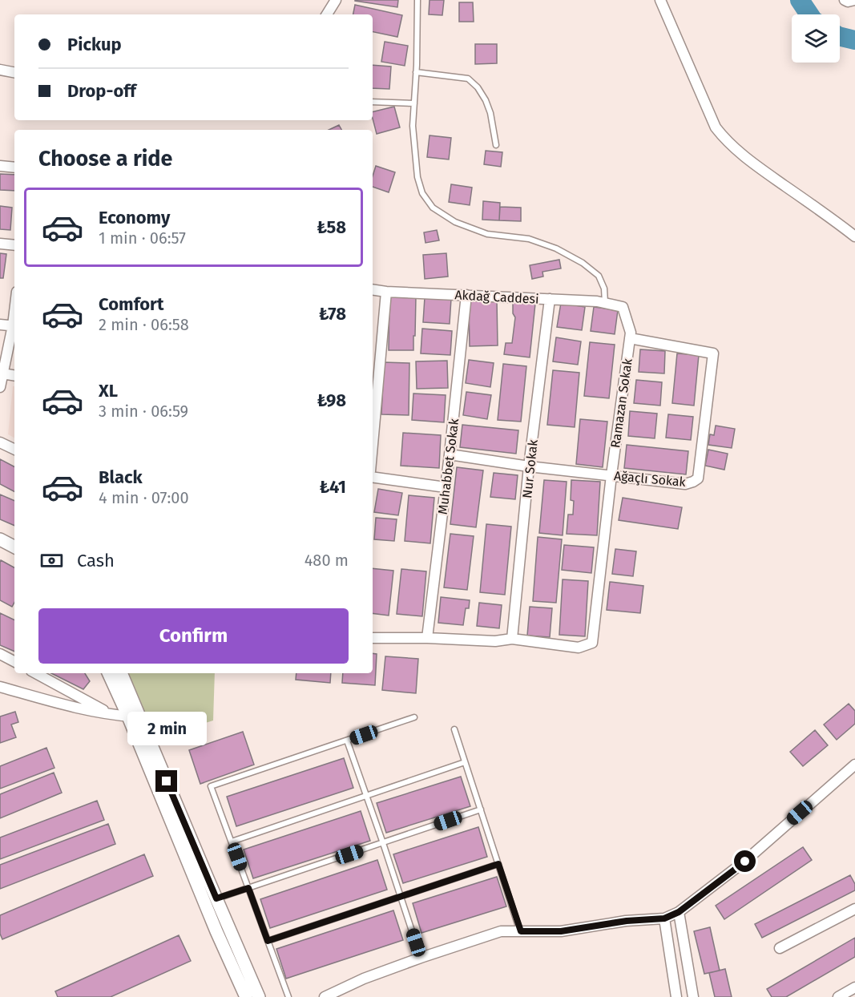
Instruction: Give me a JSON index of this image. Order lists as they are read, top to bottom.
{
  "streets": {
    "street": [
      "Akdağ Caddesi",
      "Ramazan Sokak",
      "Muhabbet Sokak",
      "Nur Sokak",
      "Ağaçlı Sokak"
    ]
  },
  "crossings": [
    ["Akdağ Caddesi", "Ramazan Sokak"],
    ["Akdağ Caddesi", "Muhabbet Sokak"],
    ["Akdağ Caddesi", "Nur Sokak"],
    ["Ramazan Sokak", "Nur Sokak"],
    ["Ramazan Sokak", "Ağaçlı Sokak"],
    ["Muhabbet Sokak", "Ağaçlı Sokak"],
    ["Nur Sokak", "Ağaçlı Sokak"]
  ],
  "page": {
    "banner": ["Pickup", "Drop-off"],
    "heading": "Choose a ride",
    "list": [
      {
        "name": "Economy",
        "note": "1 min · 06:57",
        "value": "₺58"
      },
      {
        "name": "Comfort",
        "note": "2 min · 06:58",
        "value": "₺78"
      },
      {
        "name": "XL",
        "note": "3 min · 06:59",
        "value": "₺98"
      },
      {
        "name": "Black",
        "note": "4 min · 07:00",
        "value": "₺41"
      }
    ],
    "pay": ["Cash", "480 m"],
    "buttons": "Confirm",
    "bubble": "2 min"
  }
}
